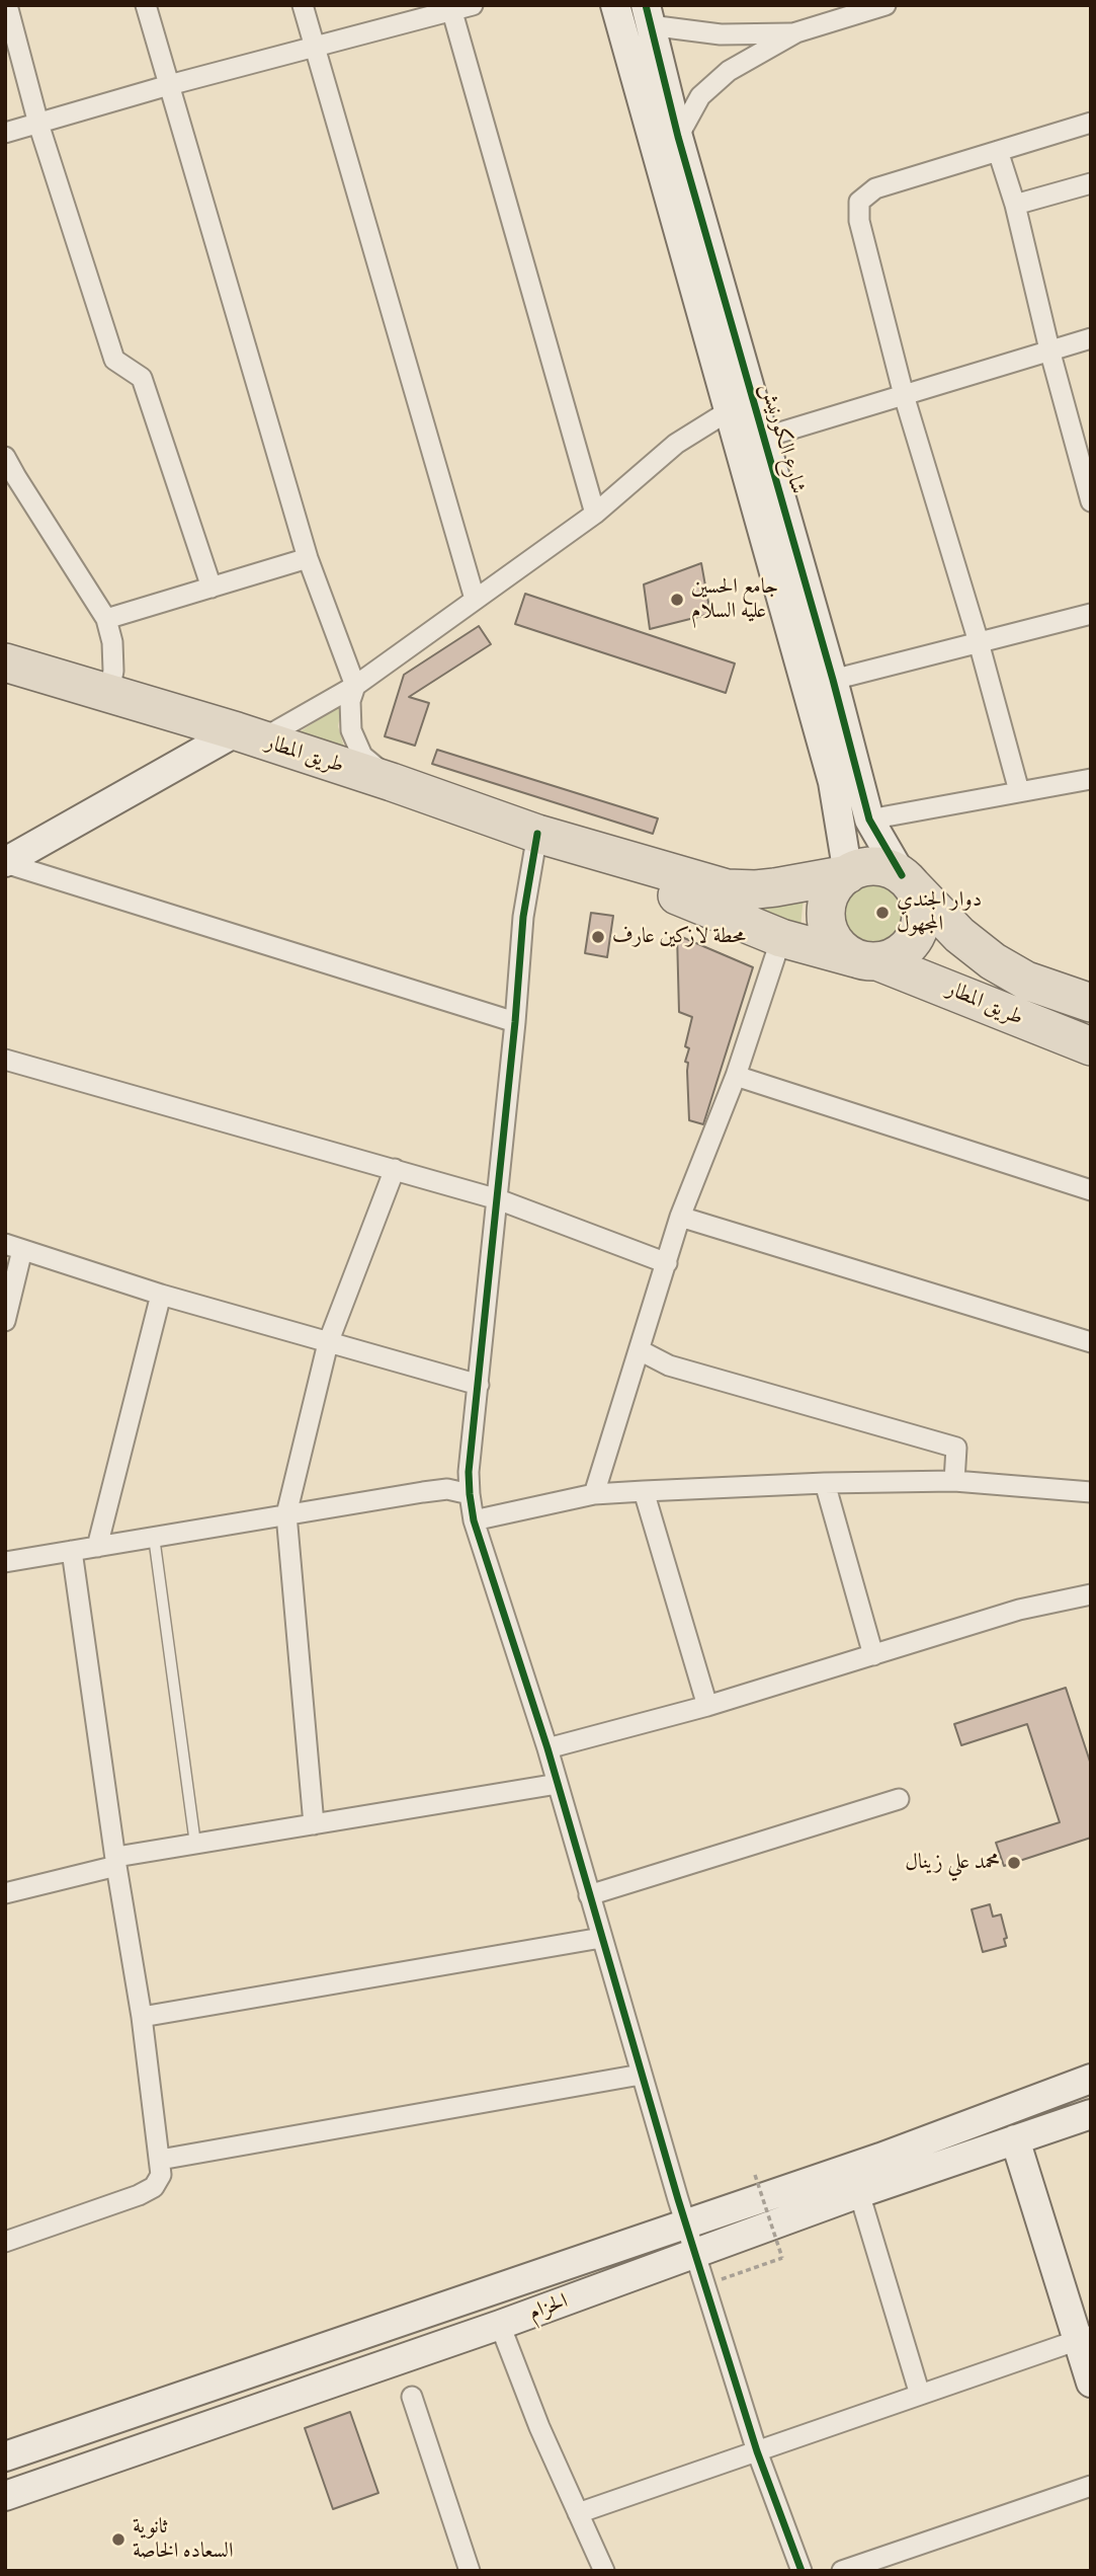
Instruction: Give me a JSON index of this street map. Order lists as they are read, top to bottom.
{
  "streets": {
    "highway": ["طريق المطار"],
    "street": ["شارع الكورنيش", "الحزام"]
  },
  "crossings": [
    ["شارع الكورنيش", "طريق المطار"]
  ],
  "places": [
    "جامع الحسين عليه السلام",
    "دوار الجندي المجهول",
    "محطة لازكين عارف",
    "محمد علي زينال",
    "ثانوية السعاده الخاصة"
  ]
}
